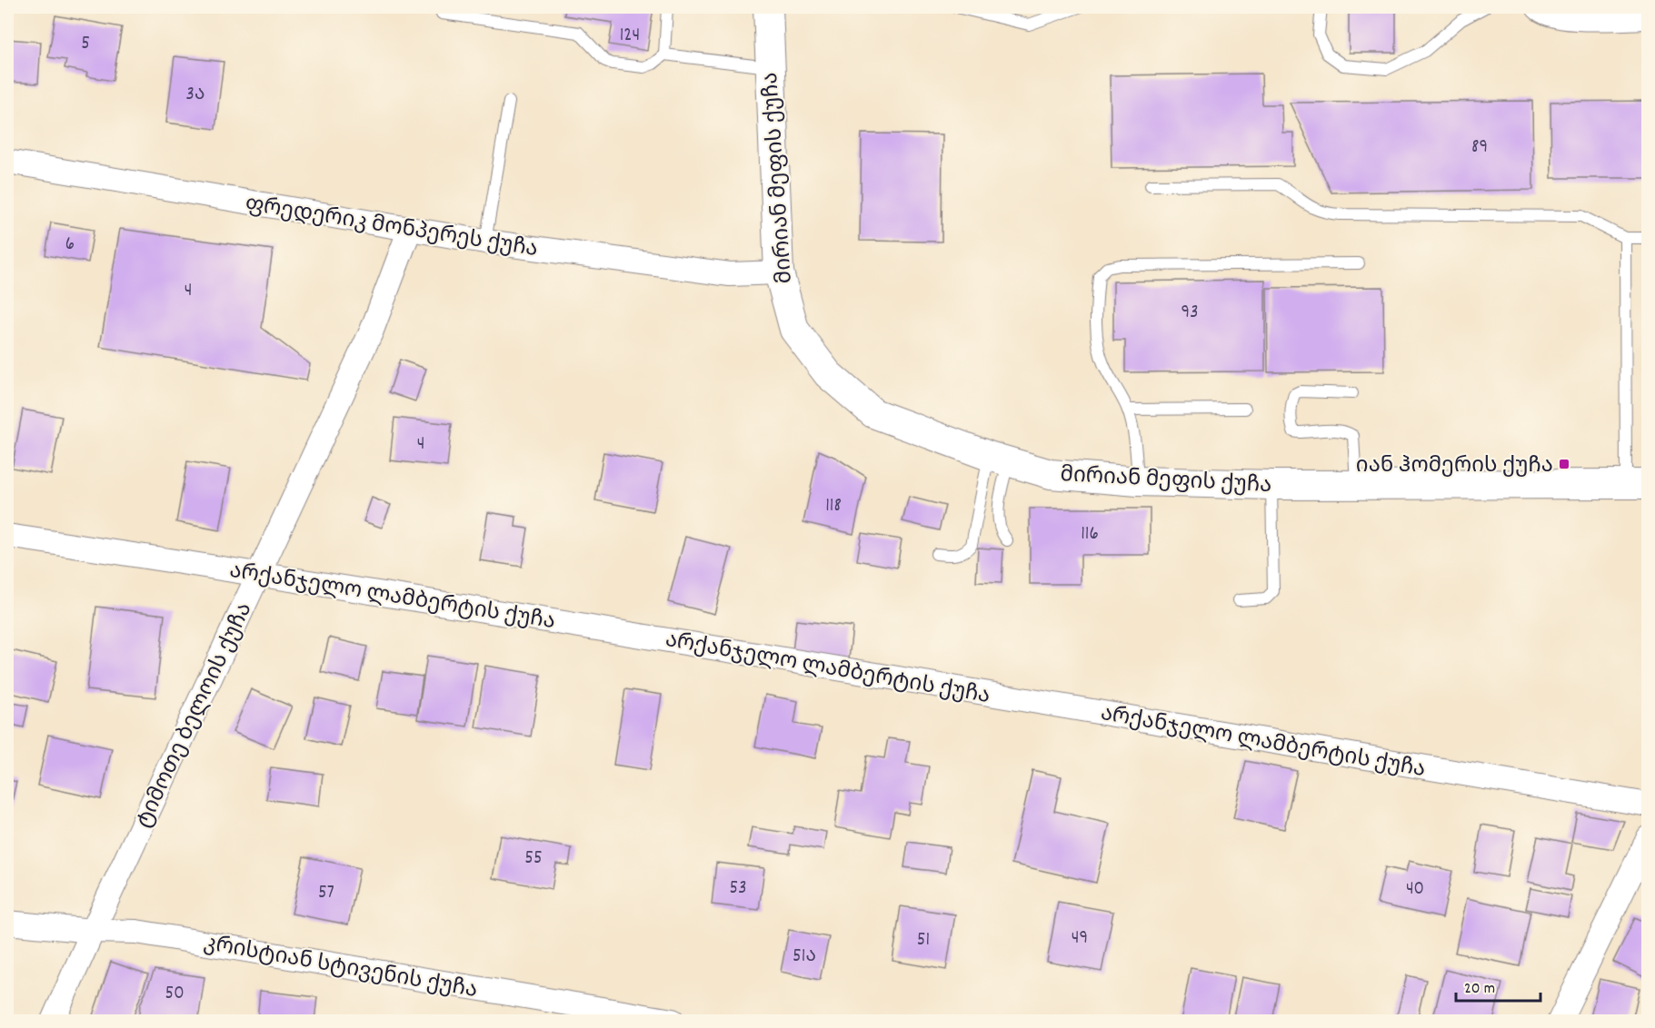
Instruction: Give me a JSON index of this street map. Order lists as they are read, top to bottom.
{
  "streets": {
    "street": [
      "მირიან მეფის ქუჩა",
      "ფრედერიკ მონპერეს ქუჩა",
      "არქანჯელო ლამბერტის ქუჩა",
      "ტიმოთე ბელოის ქუჩა",
      "კრისტიან სტივენის ქუჩა"
    ]
  },
  "crossings": [
    ["მირიან მეფის ქუჩა", "ფრედერიკ მონპერეს ქუჩა"],
    ["ფრედერიკ მონპერეს ქუჩა", "ტიმოთე ბელოის ქუჩა"],
    ["არქანჯელო ლამბერტის ქუჩა", "ტიმოთე ბელოის ქუჩა"],
    ["ტიმოთე ბელოის ქუჩა", "კრისტიან სტივენის ქუჩა"]
  ],
  "places": {
    "transit": ["იან ჰომერის ქუჩა"]
  },
  "house_numbers": [
    "124",
    "5",
    "3ა",
    "89",
    "6",
    "4",
    "93",
    "4",
    "118",
    "116",
    "55",
    "53",
    "40",
    "57",
    "49",
    "51",
    "51ა",
    "50"
  ],
  "scale_bar": "20 m"
}
